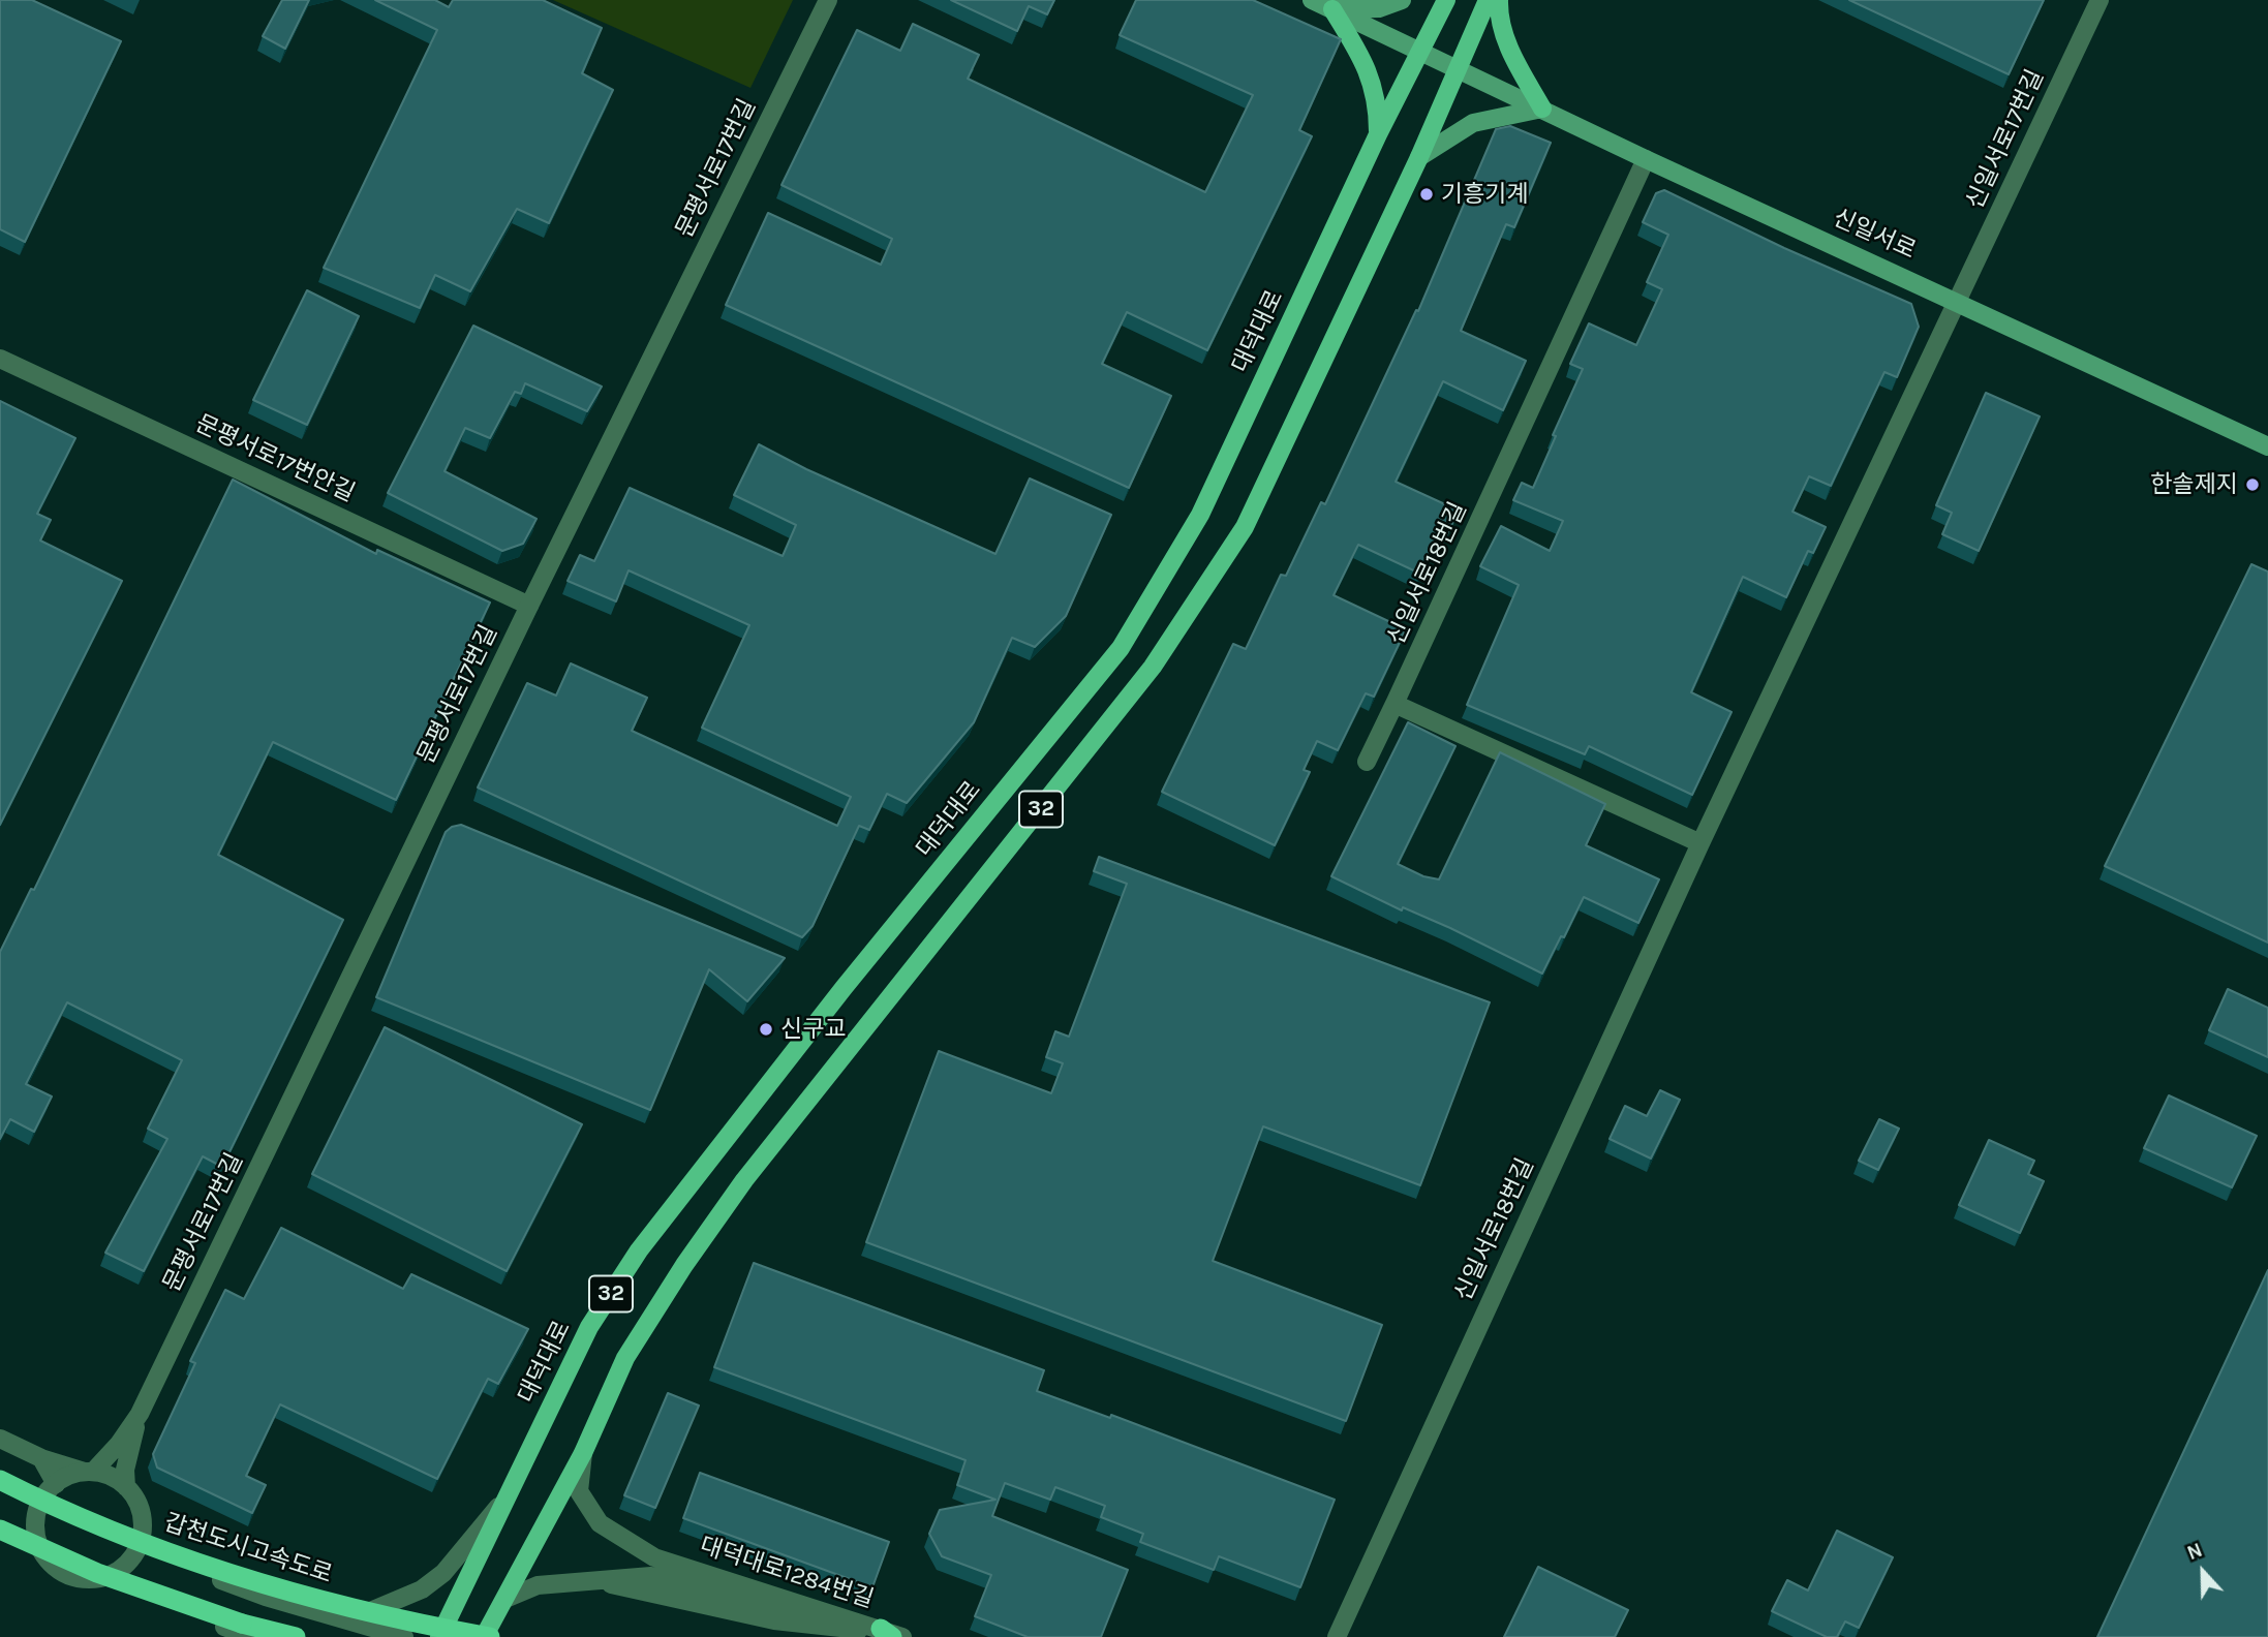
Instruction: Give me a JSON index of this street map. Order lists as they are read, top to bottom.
{
  "streets": {
    "highway": ["갑천도시고속도로"],
    "main road": ["신일서로", "대덕대로", "32"],
    "street": [
      "신일서로17번길",
      "문평서로17번길",
      "문평서로17번안길",
      "신일서로18번길",
      "대덕대로1284번길"
    ]
  },
  "crossings": [
    ["신일서로17번길", "신일서로"],
    ["신일서로17번길", "신일서로18번길"],
    ["문평서로17번길", "문평서로17번안길"],
    ["신일서로", "대덕대로"],
    ["신일서로", "신일서로18번길"],
    ["신일서로", "32"],
    ["32", "대덕대로1284번길"]
  ],
  "places": ["기흥기계", "한솔제지", "신구교"],
  "north": "top"
}
